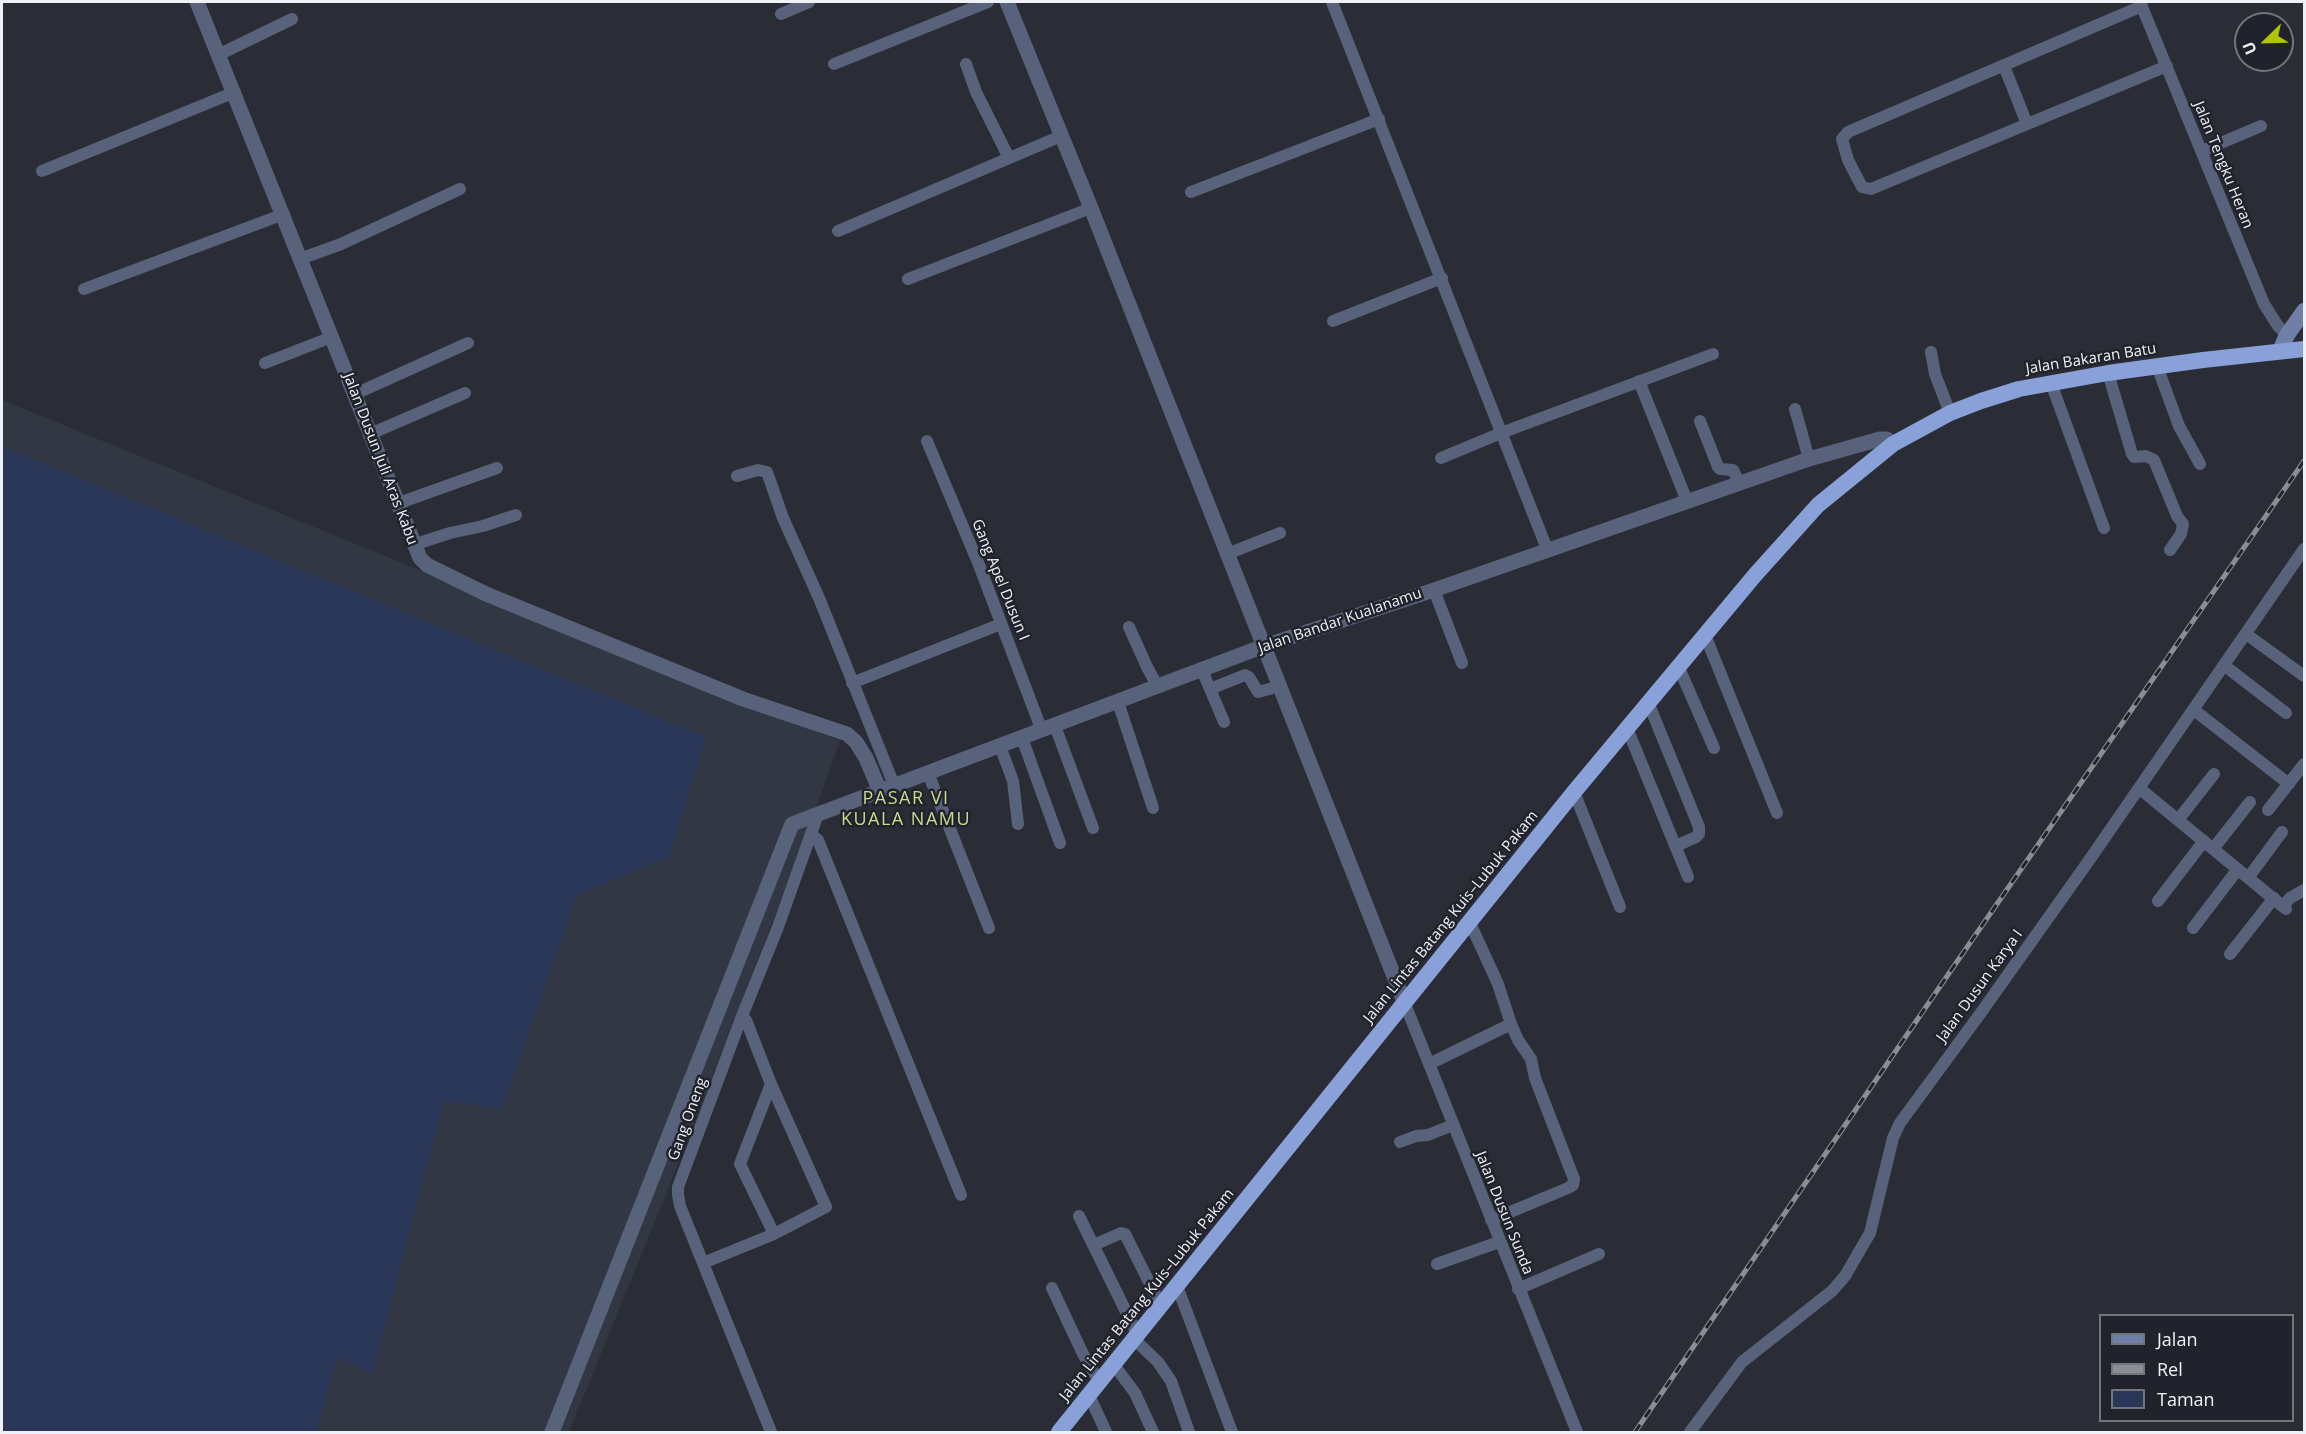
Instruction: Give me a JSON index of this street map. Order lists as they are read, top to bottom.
{
  "streets": {
    "highway": ["Jalan Bakaran Batu", "Jalan Lintas Batang Kuis–Lubuk Pakam"],
    "street": [
      "Jalan Tengku Heran",
      "Jalan Dusun Juli Aras Kabu",
      "Gang Apel Dusun I",
      "Jalan Bandar Kualanamu",
      "Jalan Dusun Karya I",
      "Gang Oneng",
      "Jalan Dusun Sunda"
    ]
  },
  "crossings": [
    ["Jalan Bakaran Batu", "Jalan Bandar Kualanamu"],
    ["Jalan Bakaran Batu", "Jalan Lintas Batang Kuis–Lubuk Pakam"],
    ["Jalan Dusun Juli Aras Kabu", "Jalan Bandar Kualanamu"],
    ["Gang Apel Dusun I", "Jalan Bandar Kualanamu"],
    ["Jalan Bandar Kualanamu", "Jalan Lintas Batang Kuis–Lubuk Pakam"],
    ["Jalan Bandar Kualanamu", "Gang Oneng"],
    ["Jalan Lintas Batang Kuis–Lubuk Pakam", "Jalan Dusun Sunda"]
  ],
  "districts": ["PASAR VI KUALA NAMU"],
  "legend": ["Jalan", "Rel", "Taman"],
  "north": "bottom left"
}
